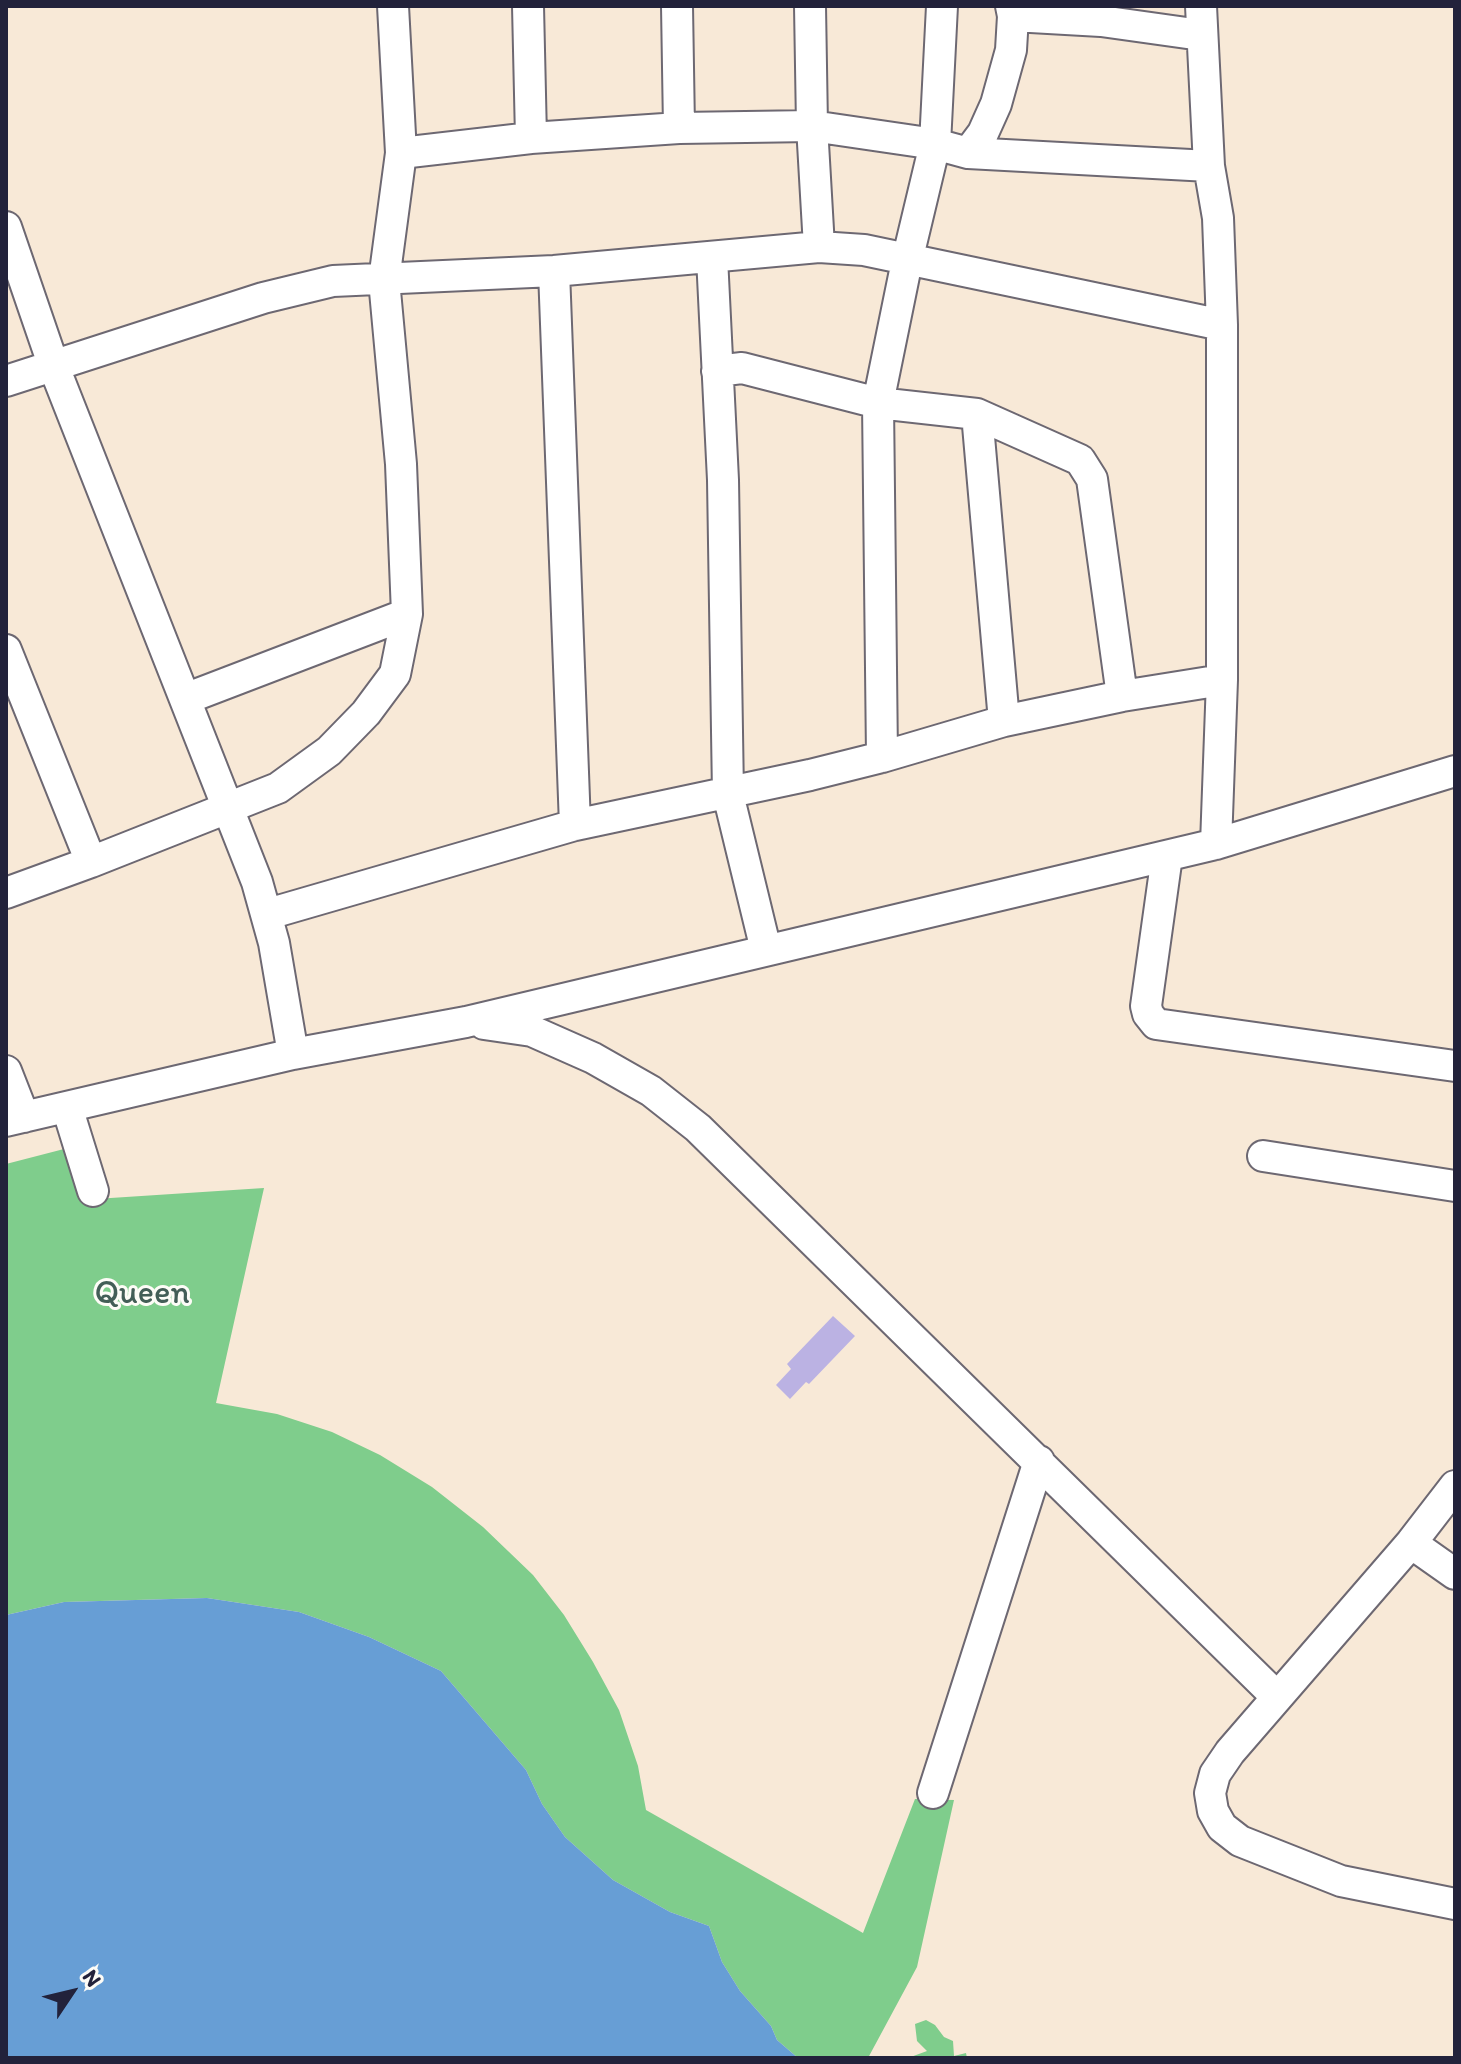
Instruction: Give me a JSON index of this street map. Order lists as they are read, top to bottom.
{
  "parks": ["Queen"],
  "north": "top right"
}
